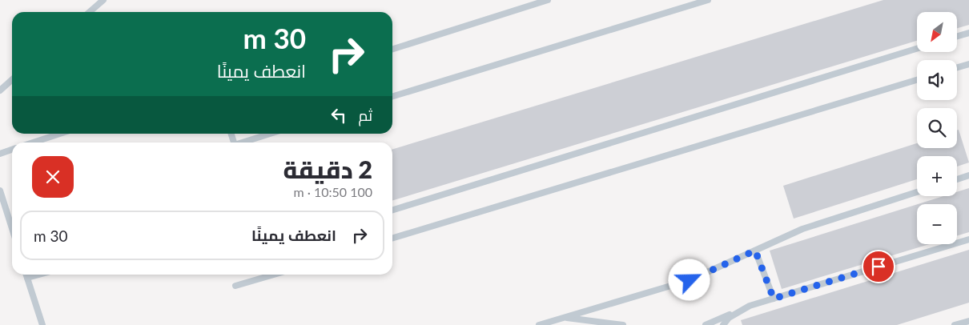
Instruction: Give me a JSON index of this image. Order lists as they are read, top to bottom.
{
  "north": "bottom left",
  "page": {
    "map_buttons": ["+", "−"],
    "turn": ["30 m", "انعطف يمينًا"],
    "then": "ثم",
    "heading": ["2 دقيقة", "100 m · 10:50"],
    "list": [
      {
        "name": "انعطف يمينًا",
        "value": "30 m"
      }
    ]
  }
}
